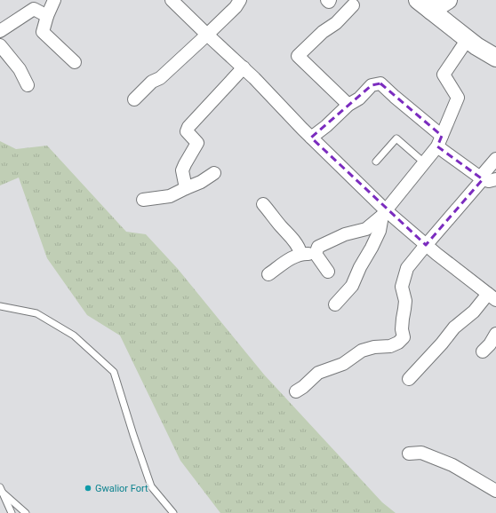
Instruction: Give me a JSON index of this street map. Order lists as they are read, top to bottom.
{
  "places": ["Gwalior Fort"]
}
